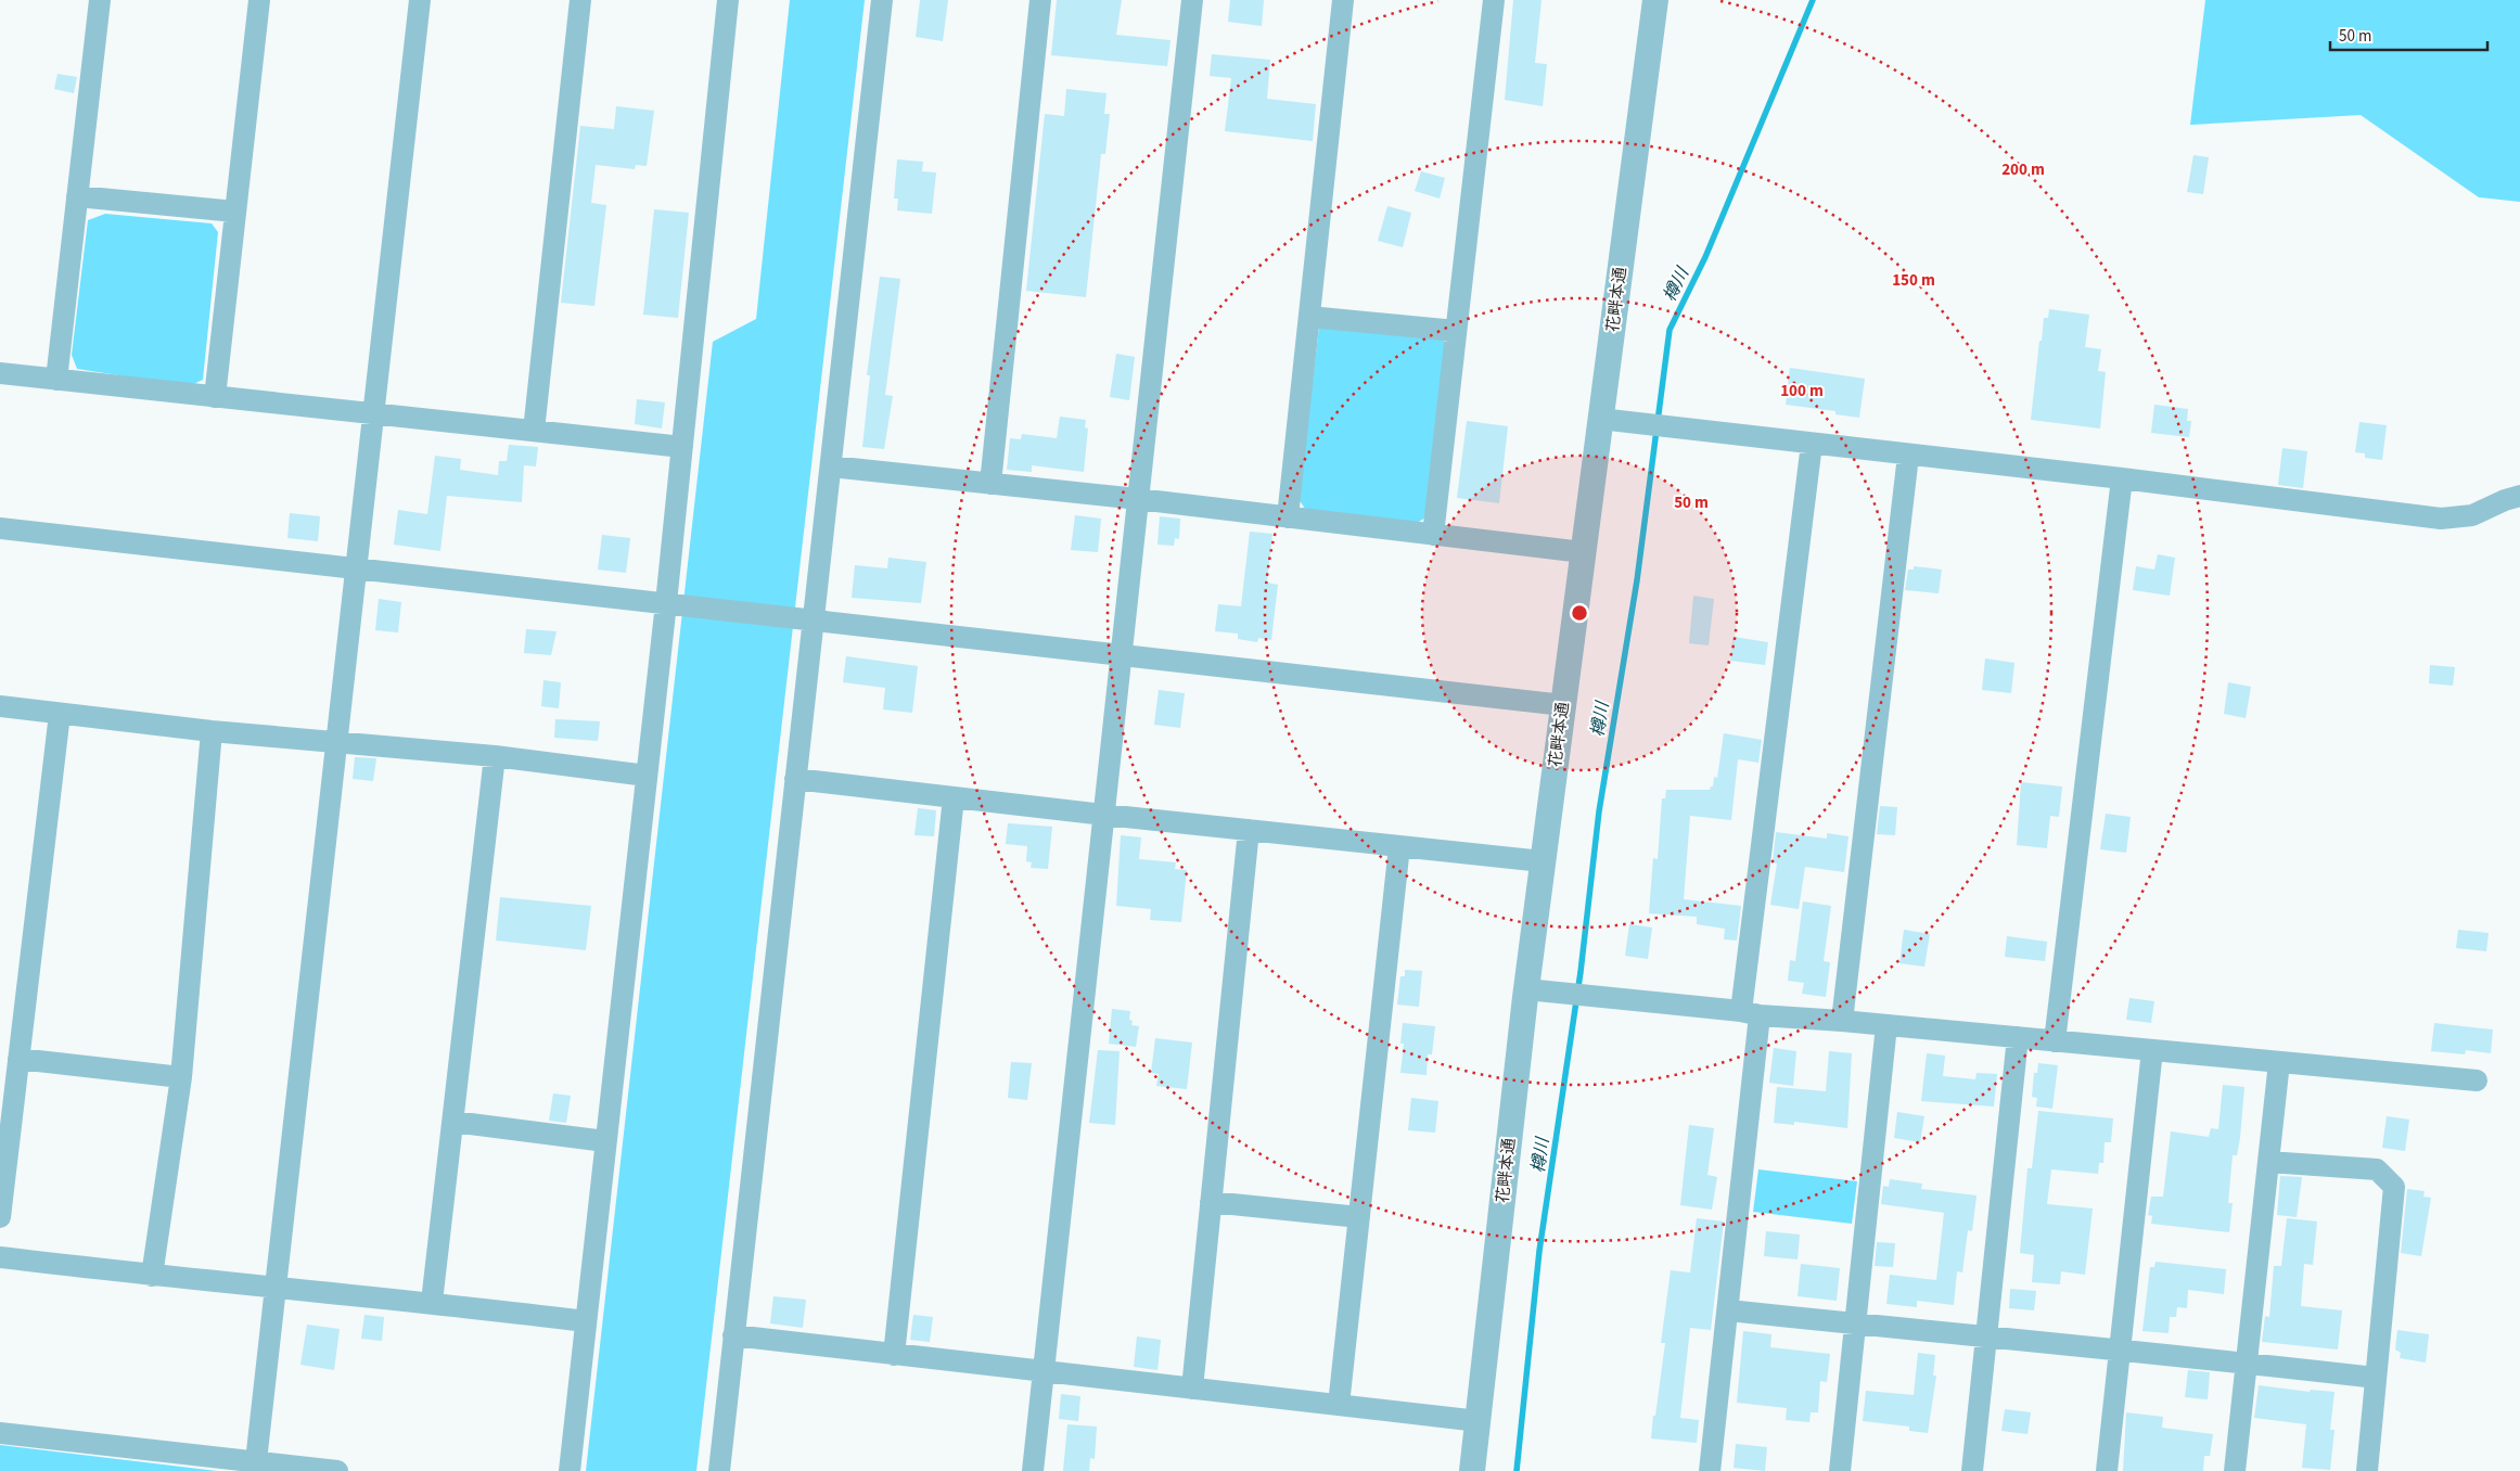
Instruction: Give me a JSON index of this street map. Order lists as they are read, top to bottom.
{
  "streets": {
    "street": ["花畔本通"]
  },
  "water": ["樽川"],
  "scale_bar": "50 m",
  "rings": [
    "200 m",
    "150 m",
    "100 m",
    "50 m"
  ]
}
